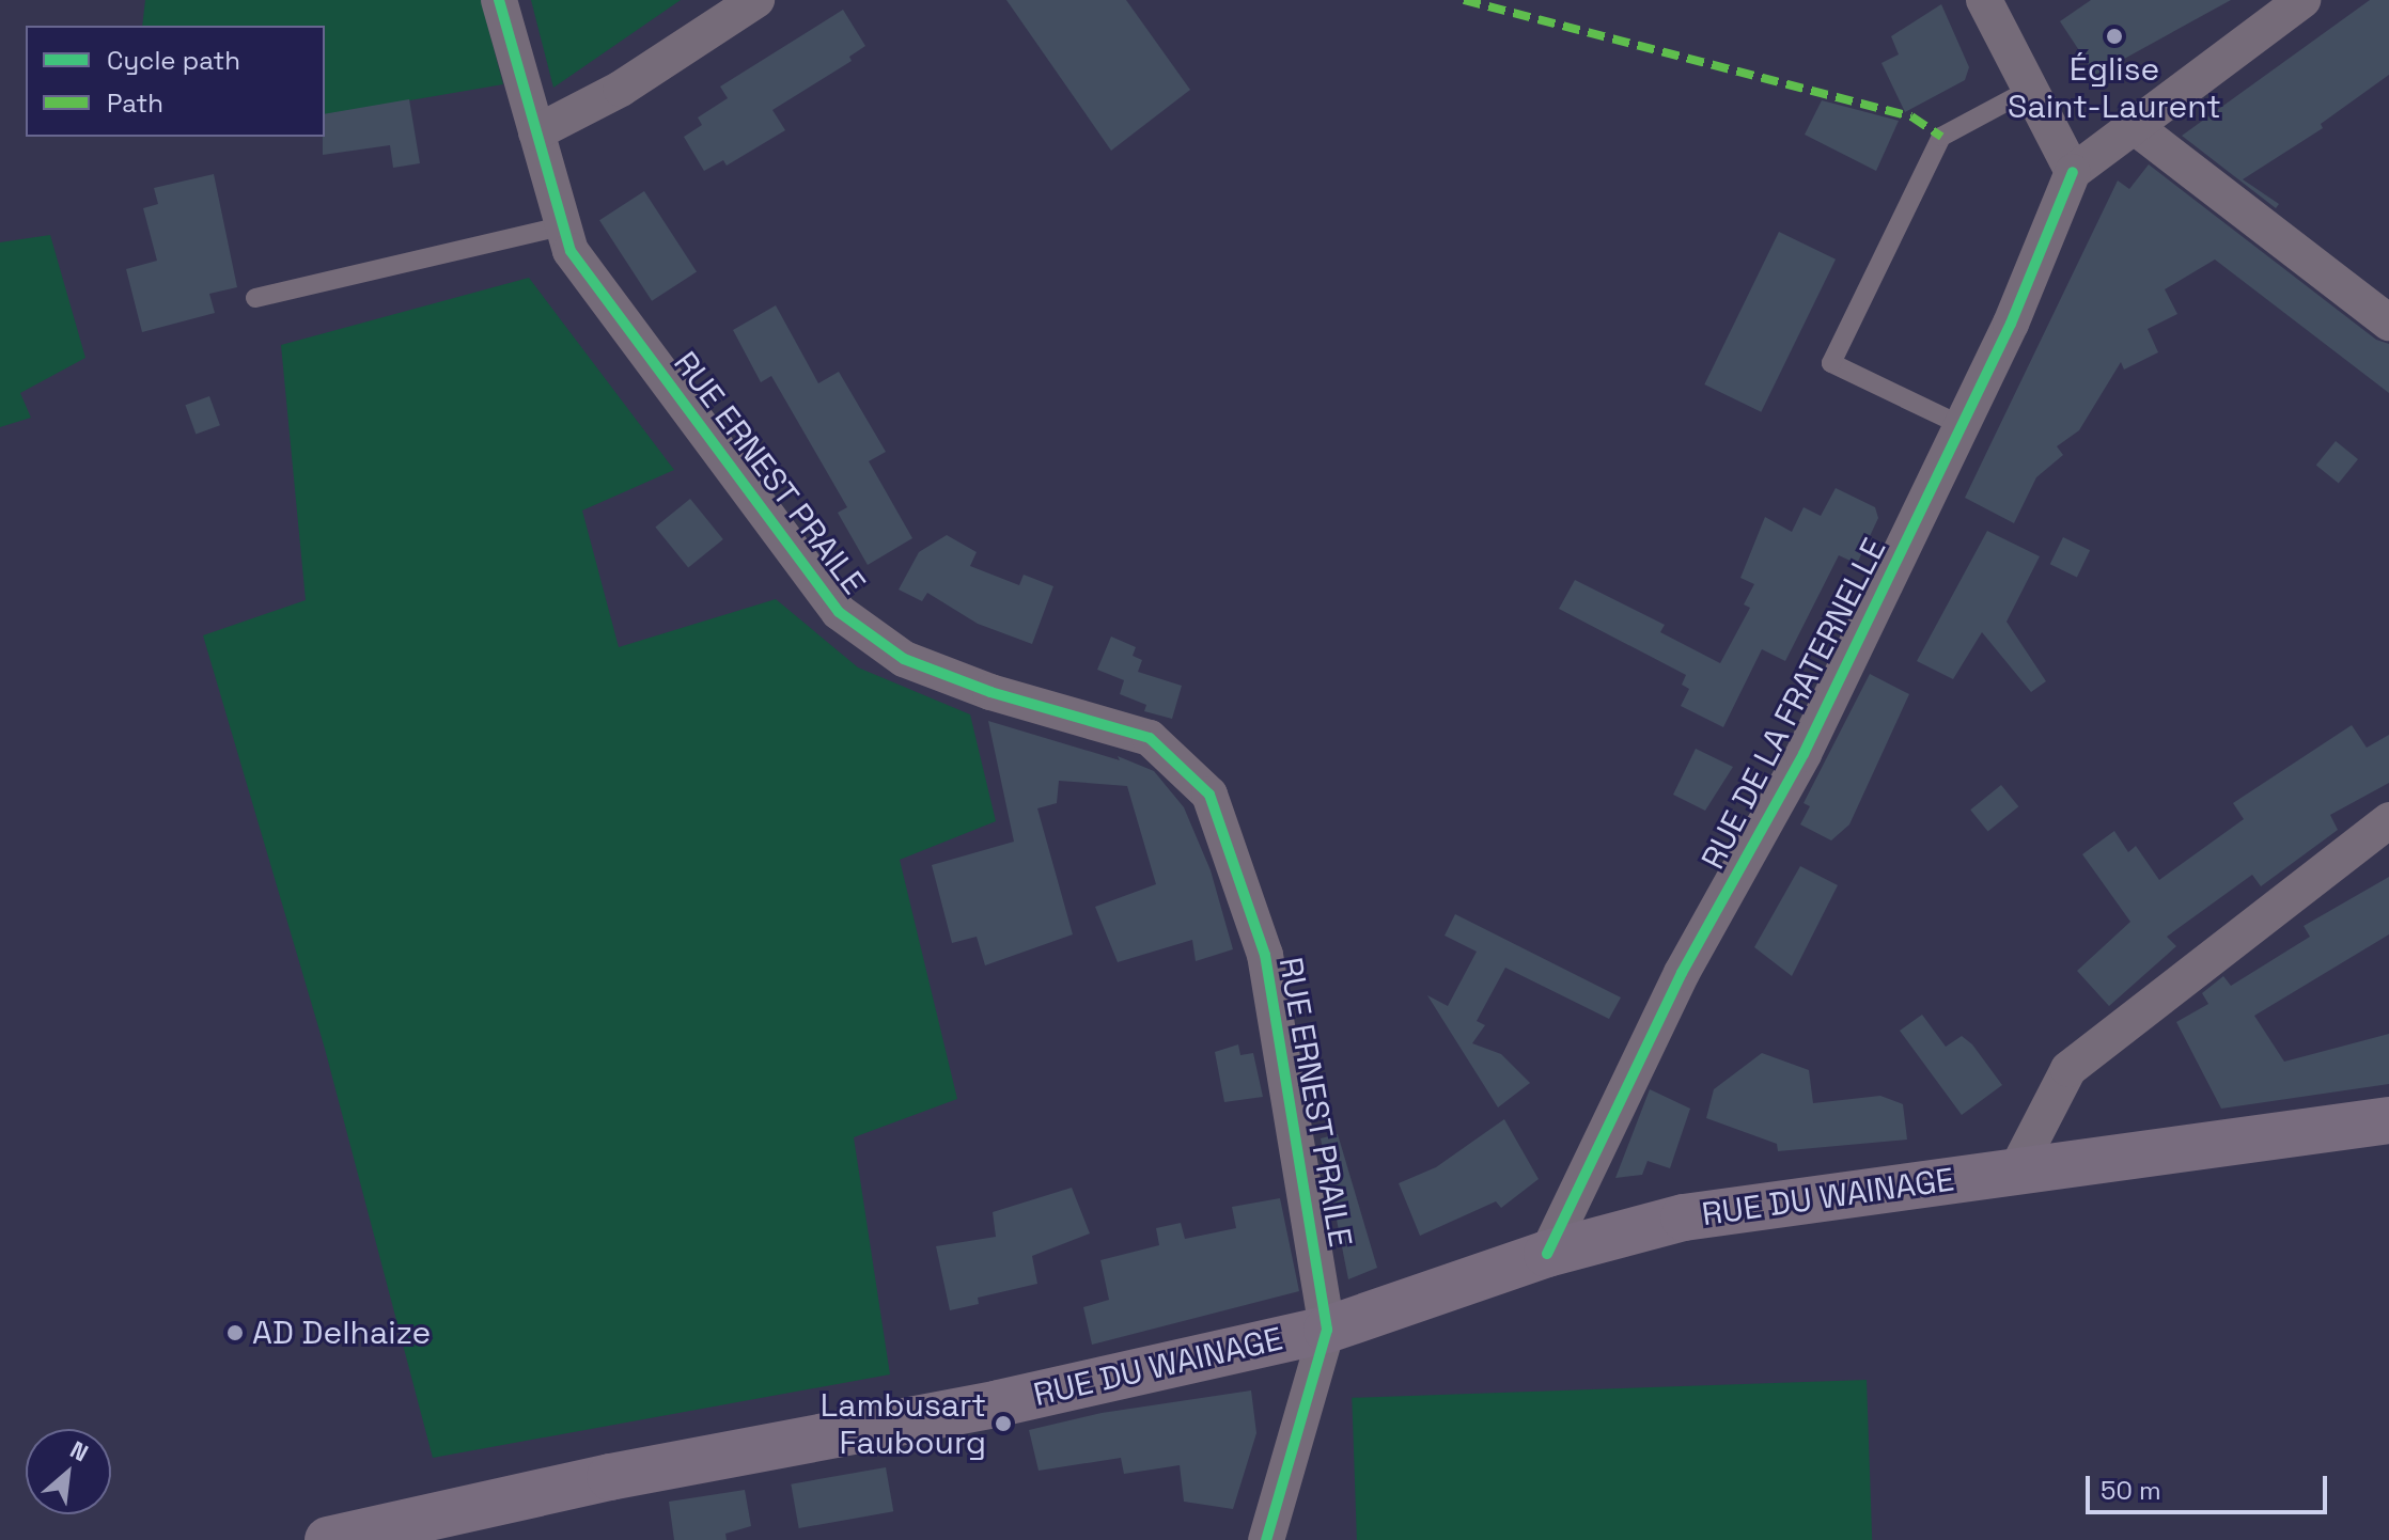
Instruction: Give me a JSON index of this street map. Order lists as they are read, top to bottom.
{
  "streets": {
    "main road": ["RUE DU WAINAGE"],
    "street": ["RUE ERNEST PRAILE", "RUE DE LA FRATERNELLE"]
  },
  "crossings": [
    ["RUE ERNEST PRAILE", "RUE DU WAINAGE"],
    ["RUE DE LA FRATERNELLE", "RUE DU WAINAGE"]
  ],
  "places": ["Église Saint-Laurent", "AD Delhaize", "Lambusart Faubourg"],
  "legend": ["Cycle path", "Path"],
  "scale_bar": "50 m",
  "north": "top right"
}
